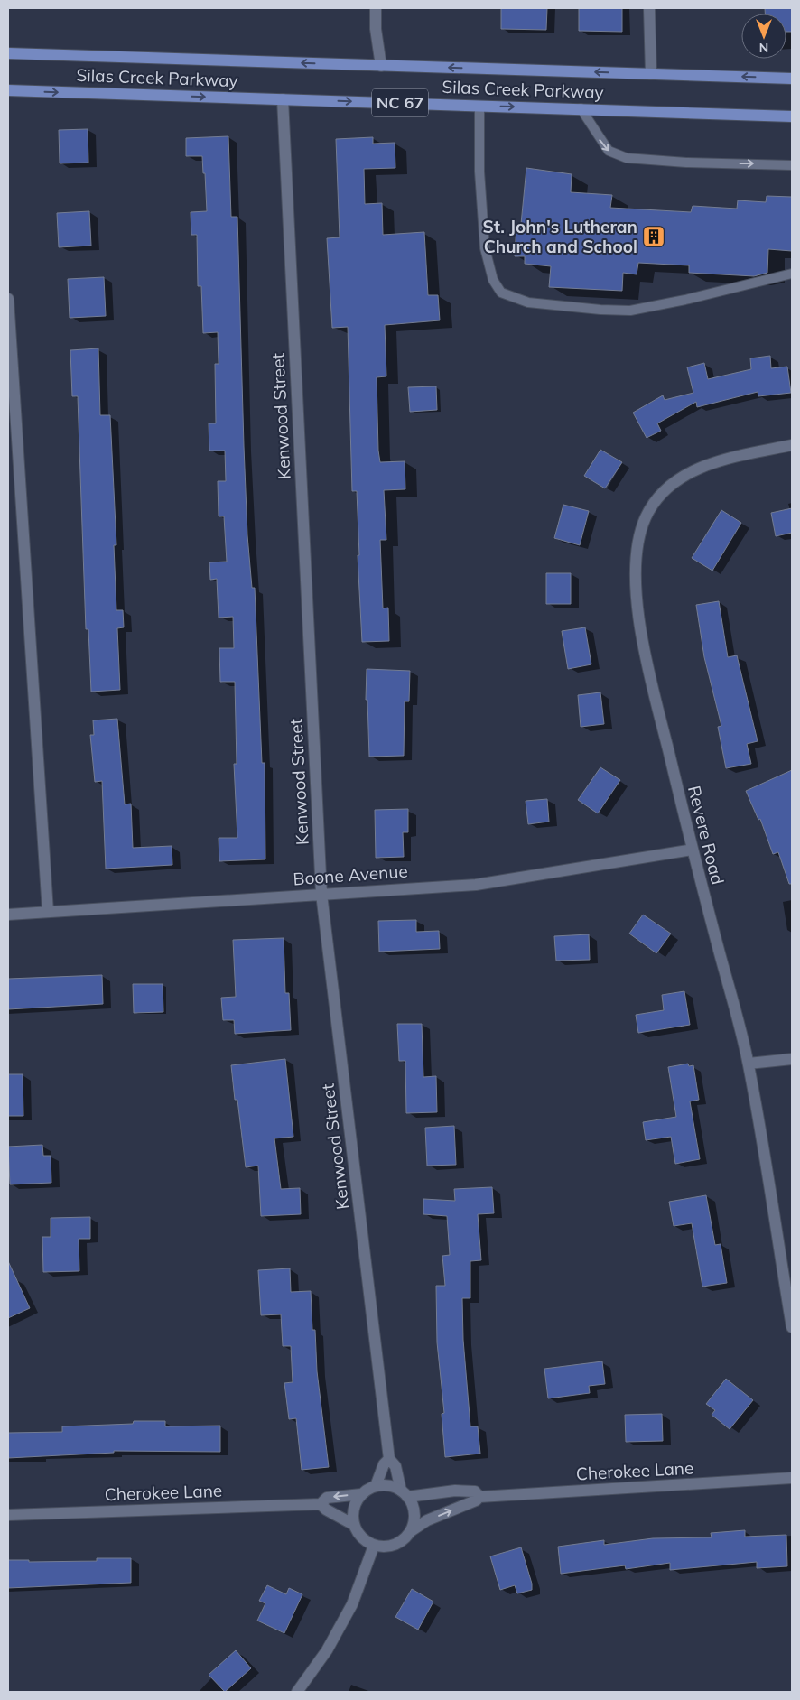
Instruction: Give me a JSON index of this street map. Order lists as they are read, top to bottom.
{
  "streets": {
    "main road": ["Silas Creek Parkway", "NC 67"],
    "street": [
      "Kenwood Street",
      "Revere Road",
      "Boone Avenue",
      "Cherokee Lane"
    ]
  },
  "crossings": [
    ["Silas Creek Parkway", "Kenwood Street"],
    ["Kenwood Street", "Boone Avenue"],
    ["Kenwood Street", "Cherokee Lane"],
    ["Revere Road", "Boone Avenue"]
  ],
  "places": {
    "building": ["St. John's Lutheran Church and School"]
  },
  "north": "bottom"
}
